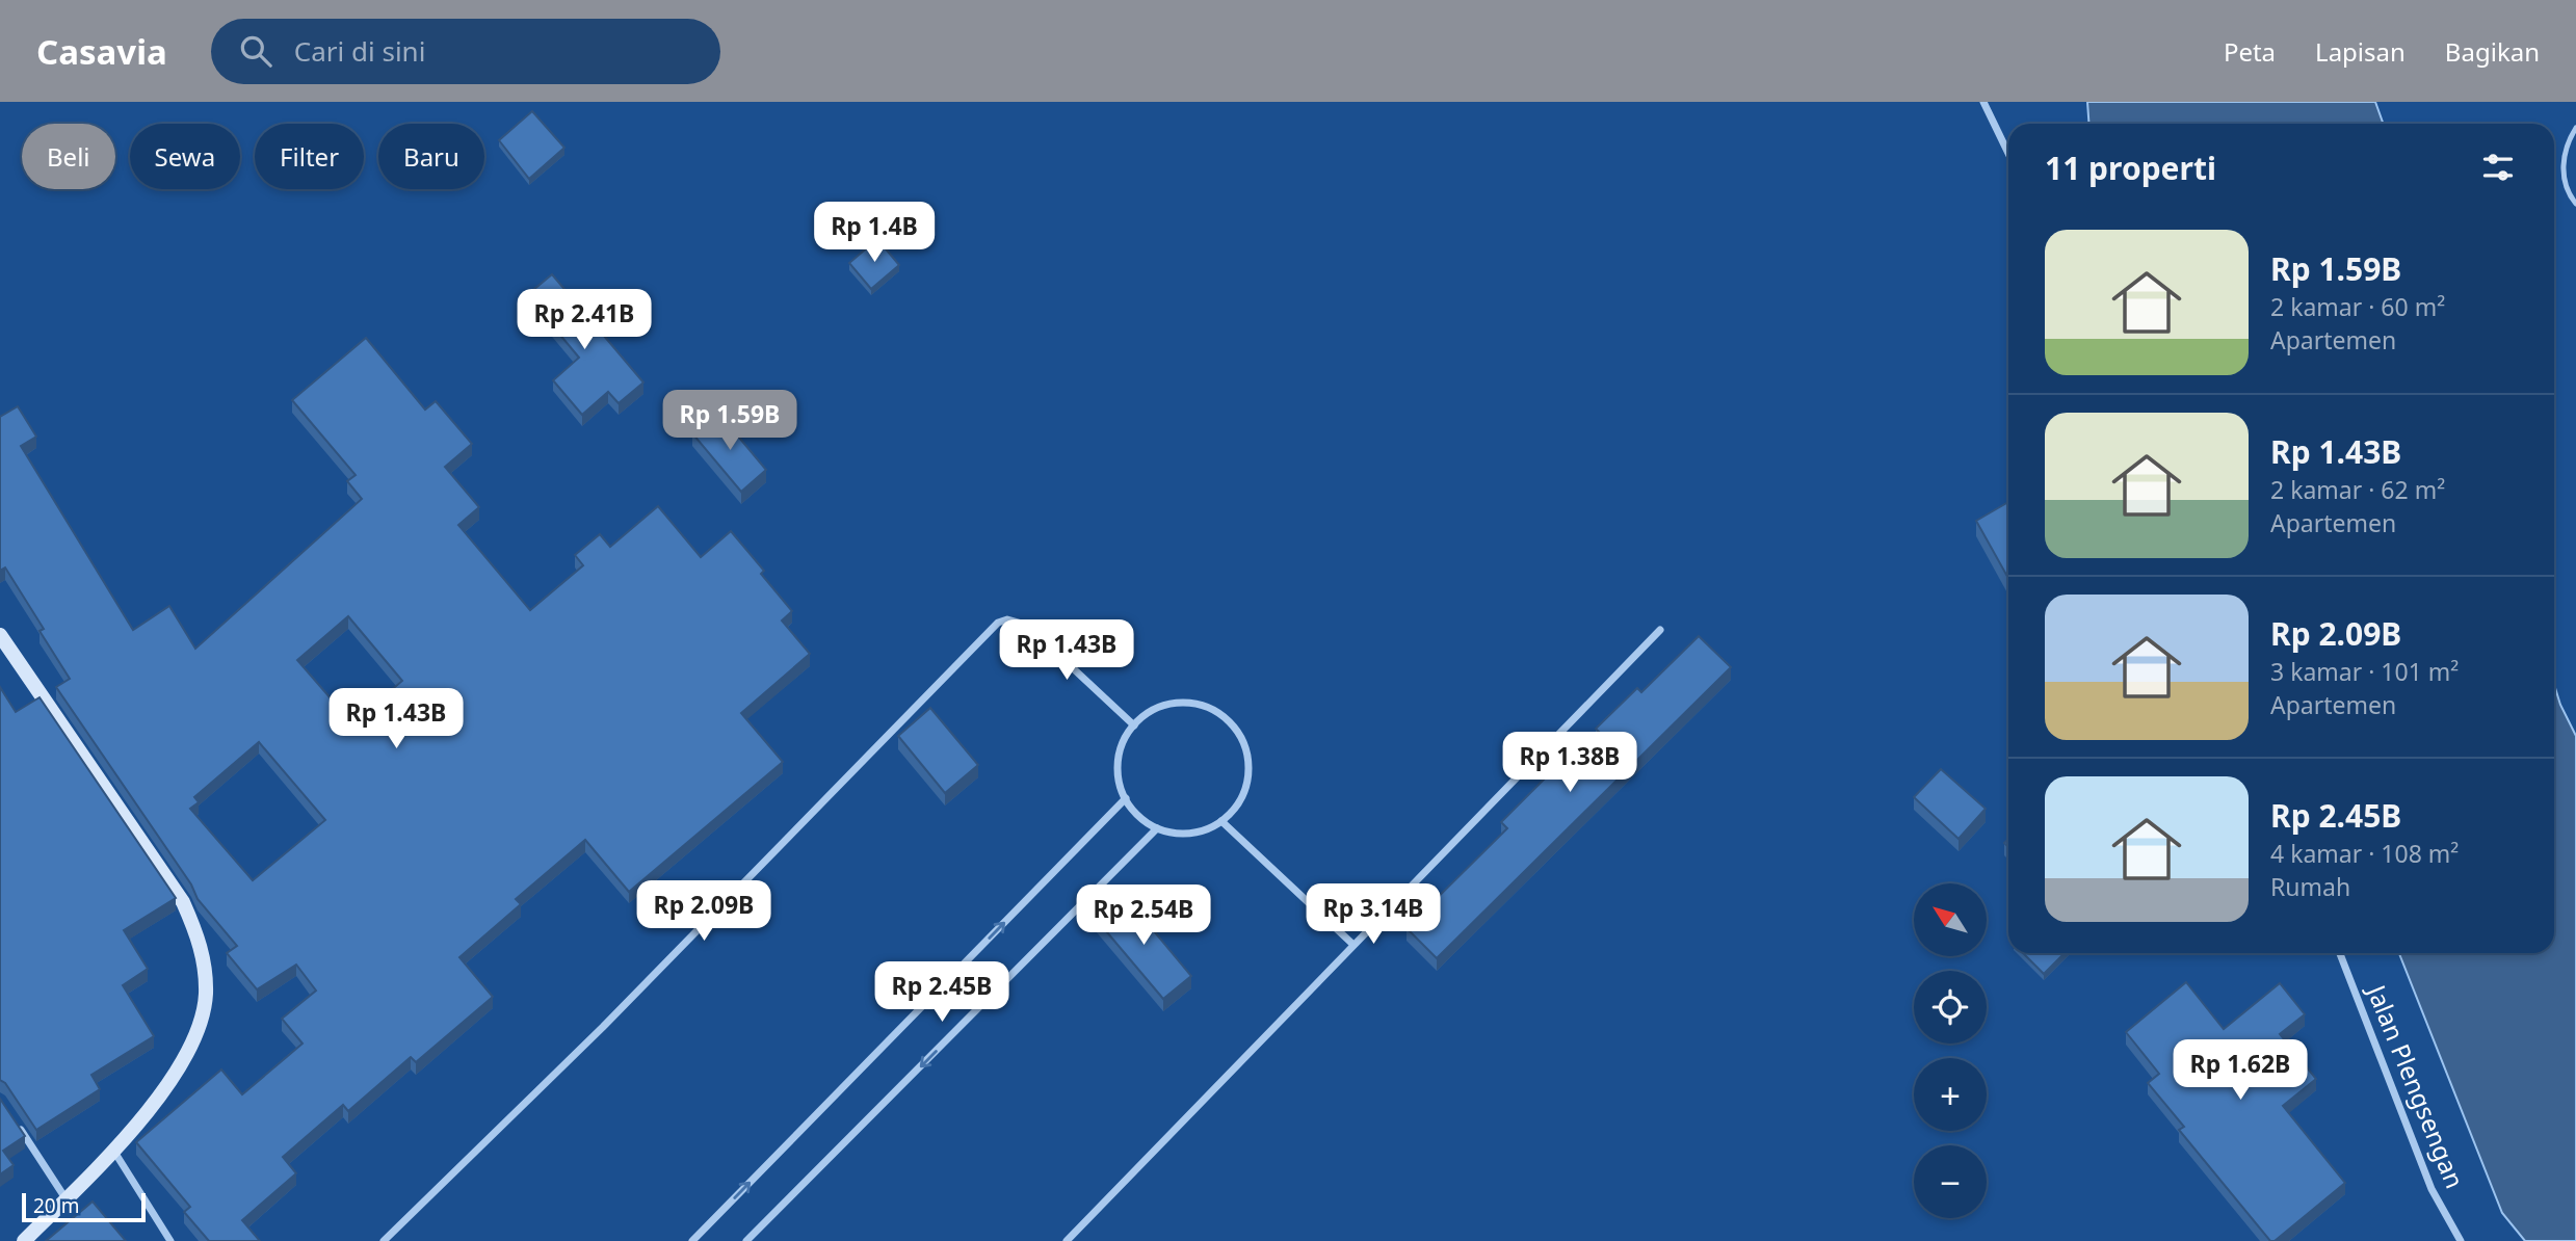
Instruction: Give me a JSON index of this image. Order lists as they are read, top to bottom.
{
  "streets": {
    "street": ["Jalan Plengsengan"]
  },
  "scale_bar": "20 m",
  "north": "top left",
  "page": {
    "header": "Casavia",
    "search": "Cari di sini",
    "nav": ["Peta", "Lapisan", "Bagikan"],
    "chip": [
      "Beli",
      "Sewa",
      "Filter",
      "Baru"
    ],
    "heading": "11 properti",
    "price": [
      "Rp 1.4B",
      "Rp 2.41B",
      "Rp 1.59B",
      "Rp 1.43B",
      "Rp 1.43B",
      "Rp 1.38B",
      "Rp 2.09B",
      "Rp 3.14B",
      "Rp 2.54B",
      "Rp 2.45B",
      "Rp 1.62B"
    ],
    "list": [
      {
        "name": "Rp 1.59B",
        "note": "2 kamar · 60 m² · Apartemen"
      },
      {
        "name": "Rp 1.43B",
        "note": "2 kamar · 62 m² · Apartemen"
      },
      {
        "name": "Rp 2.09B",
        "note": "3 kamar · 101 m² · Apartemen"
      },
      {
        "name": "Rp 2.45B",
        "note": "4 kamar · 108 m² · Rumah"
      }
    ],
    "map_buttons": ["+", "−"],
    "scale": "20 m"
  }
}
